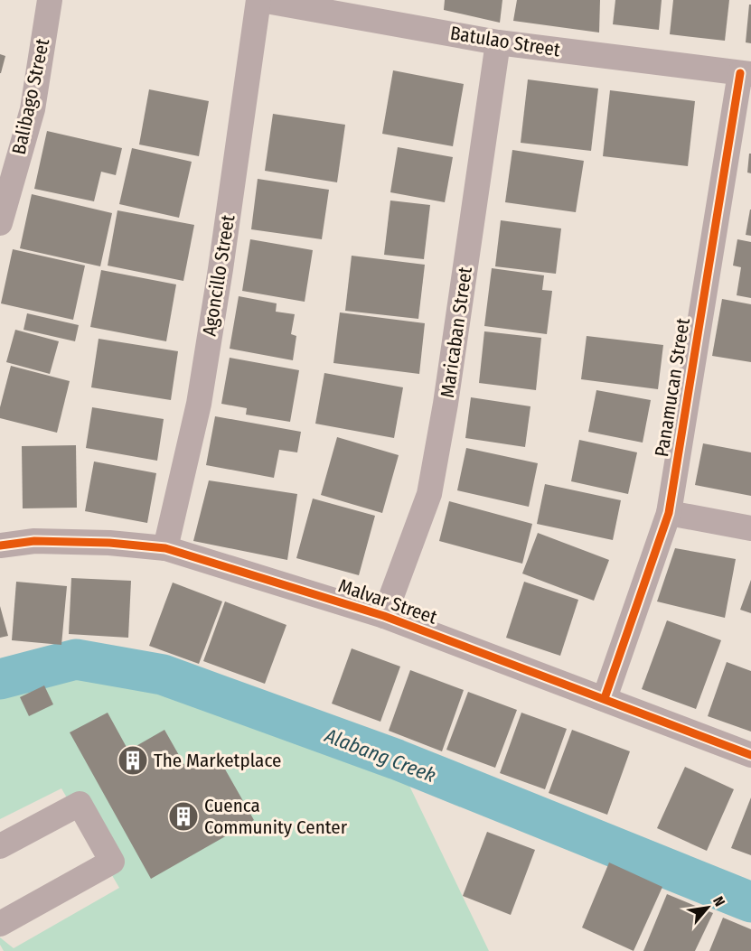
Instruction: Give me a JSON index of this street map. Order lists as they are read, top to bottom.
{
  "streets": {
    "street": [
      "Batulao Street",
      "Balibago Street",
      "Agoncillo Street",
      "Maricaban Street",
      "Panamucan Street",
      "Malvar Street"
    ]
  },
  "crossings": [
    ["Batulao Street", "Agoncillo Street"],
    ["Batulao Street", "Maricaban Street"],
    ["Batulao Street", "Panamucan Street"],
    ["Agoncillo Street", "Malvar Street"],
    ["Maricaban Street", "Malvar Street"],
    ["Panamucan Street", "Malvar Street"]
  ],
  "water": ["Alabang Creek"],
  "places": {
    "building": ["The Marketplace", "Cuenca Community Center"]
  },
  "north": "top right"
}
